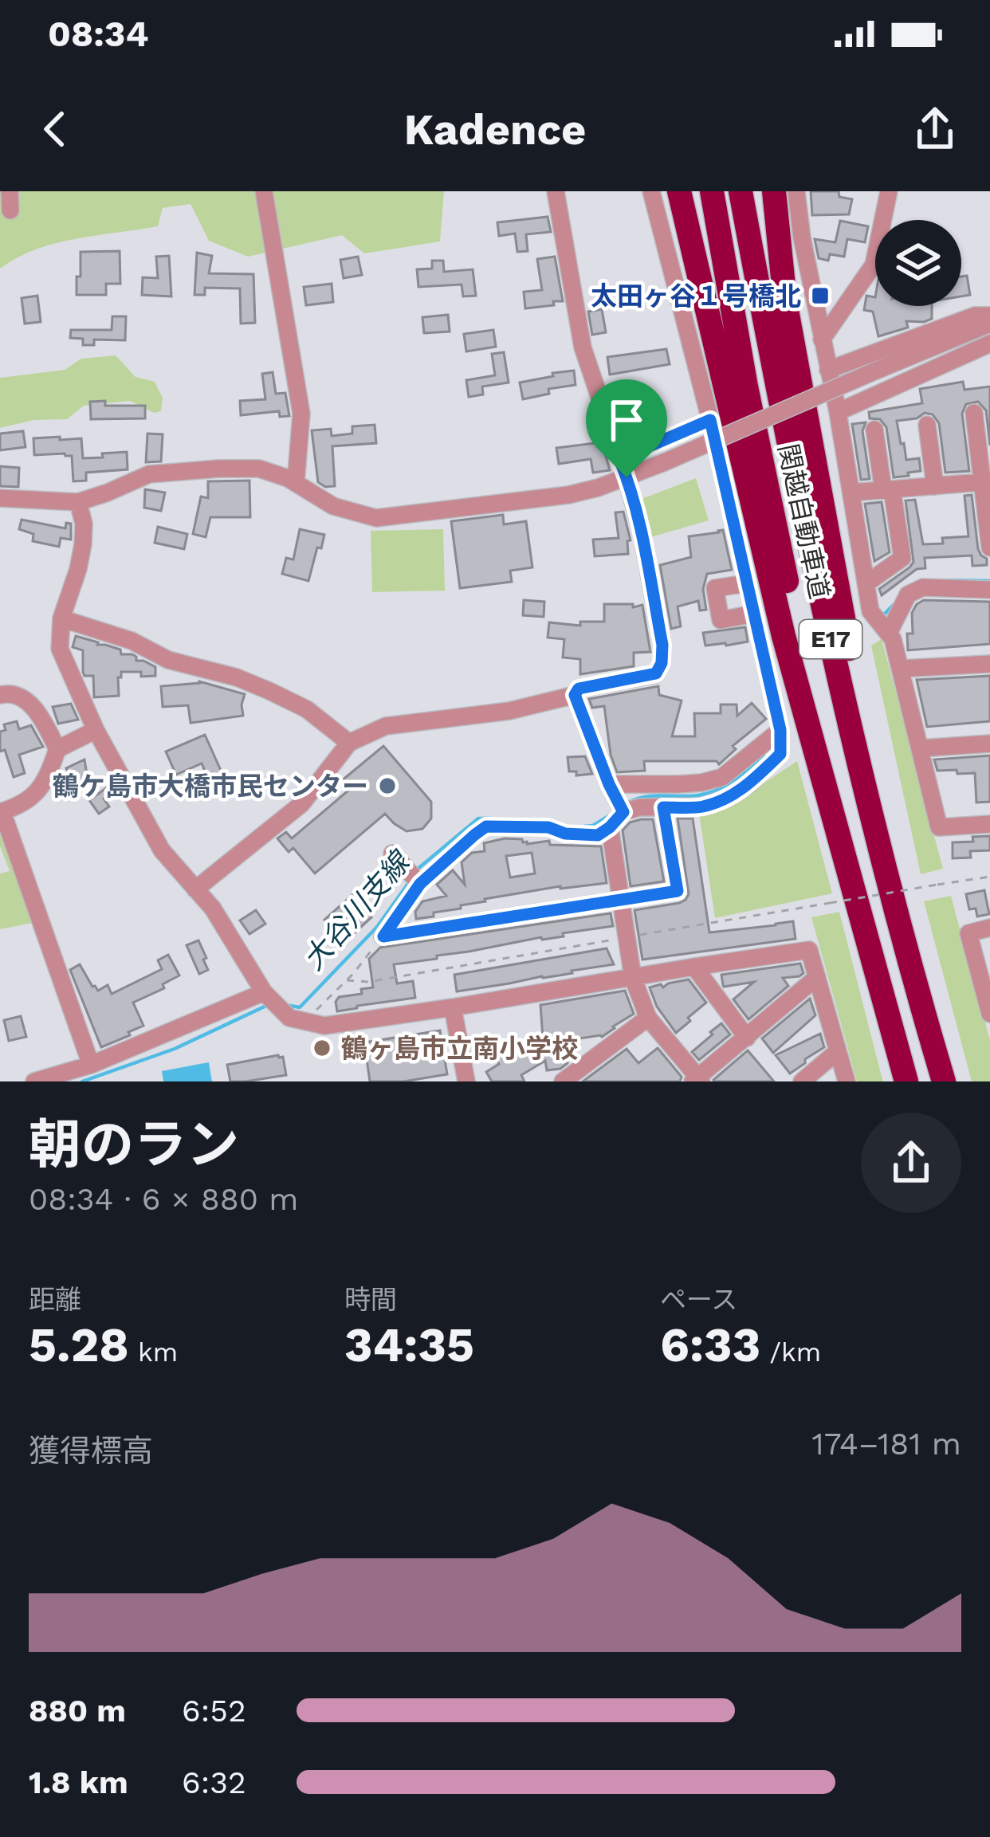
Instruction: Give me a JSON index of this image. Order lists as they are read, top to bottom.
{
  "streets": {
    "highway": ["関越自動車道", "E17"]
  },
  "water": ["大谷川支線"],
  "places": {
    "transit": ["太田ヶ谷１号橋北"],
    "other": ["鶴ケ島市大橋市民センター", "鶴ヶ島市立南小学校"]
  },
  "page": {
    "status": "08:34",
    "header": "Kadence",
    "heading": ["朝のラン", "08:34 · 6 × 880 m"],
    "stats": [
      ["距離", "5.28 km"],
      ["時間", "34:35"],
      ["ペース", "6:33 /km"]
    ],
    "chart": ["獲得標高", "174–181 m"],
    "list": [
      {
        "name": "880 m",
        "note": "6:52"
      },
      {
        "name": "1.8 km",
        "note": "6:32"
      }
    ]
  }
}
